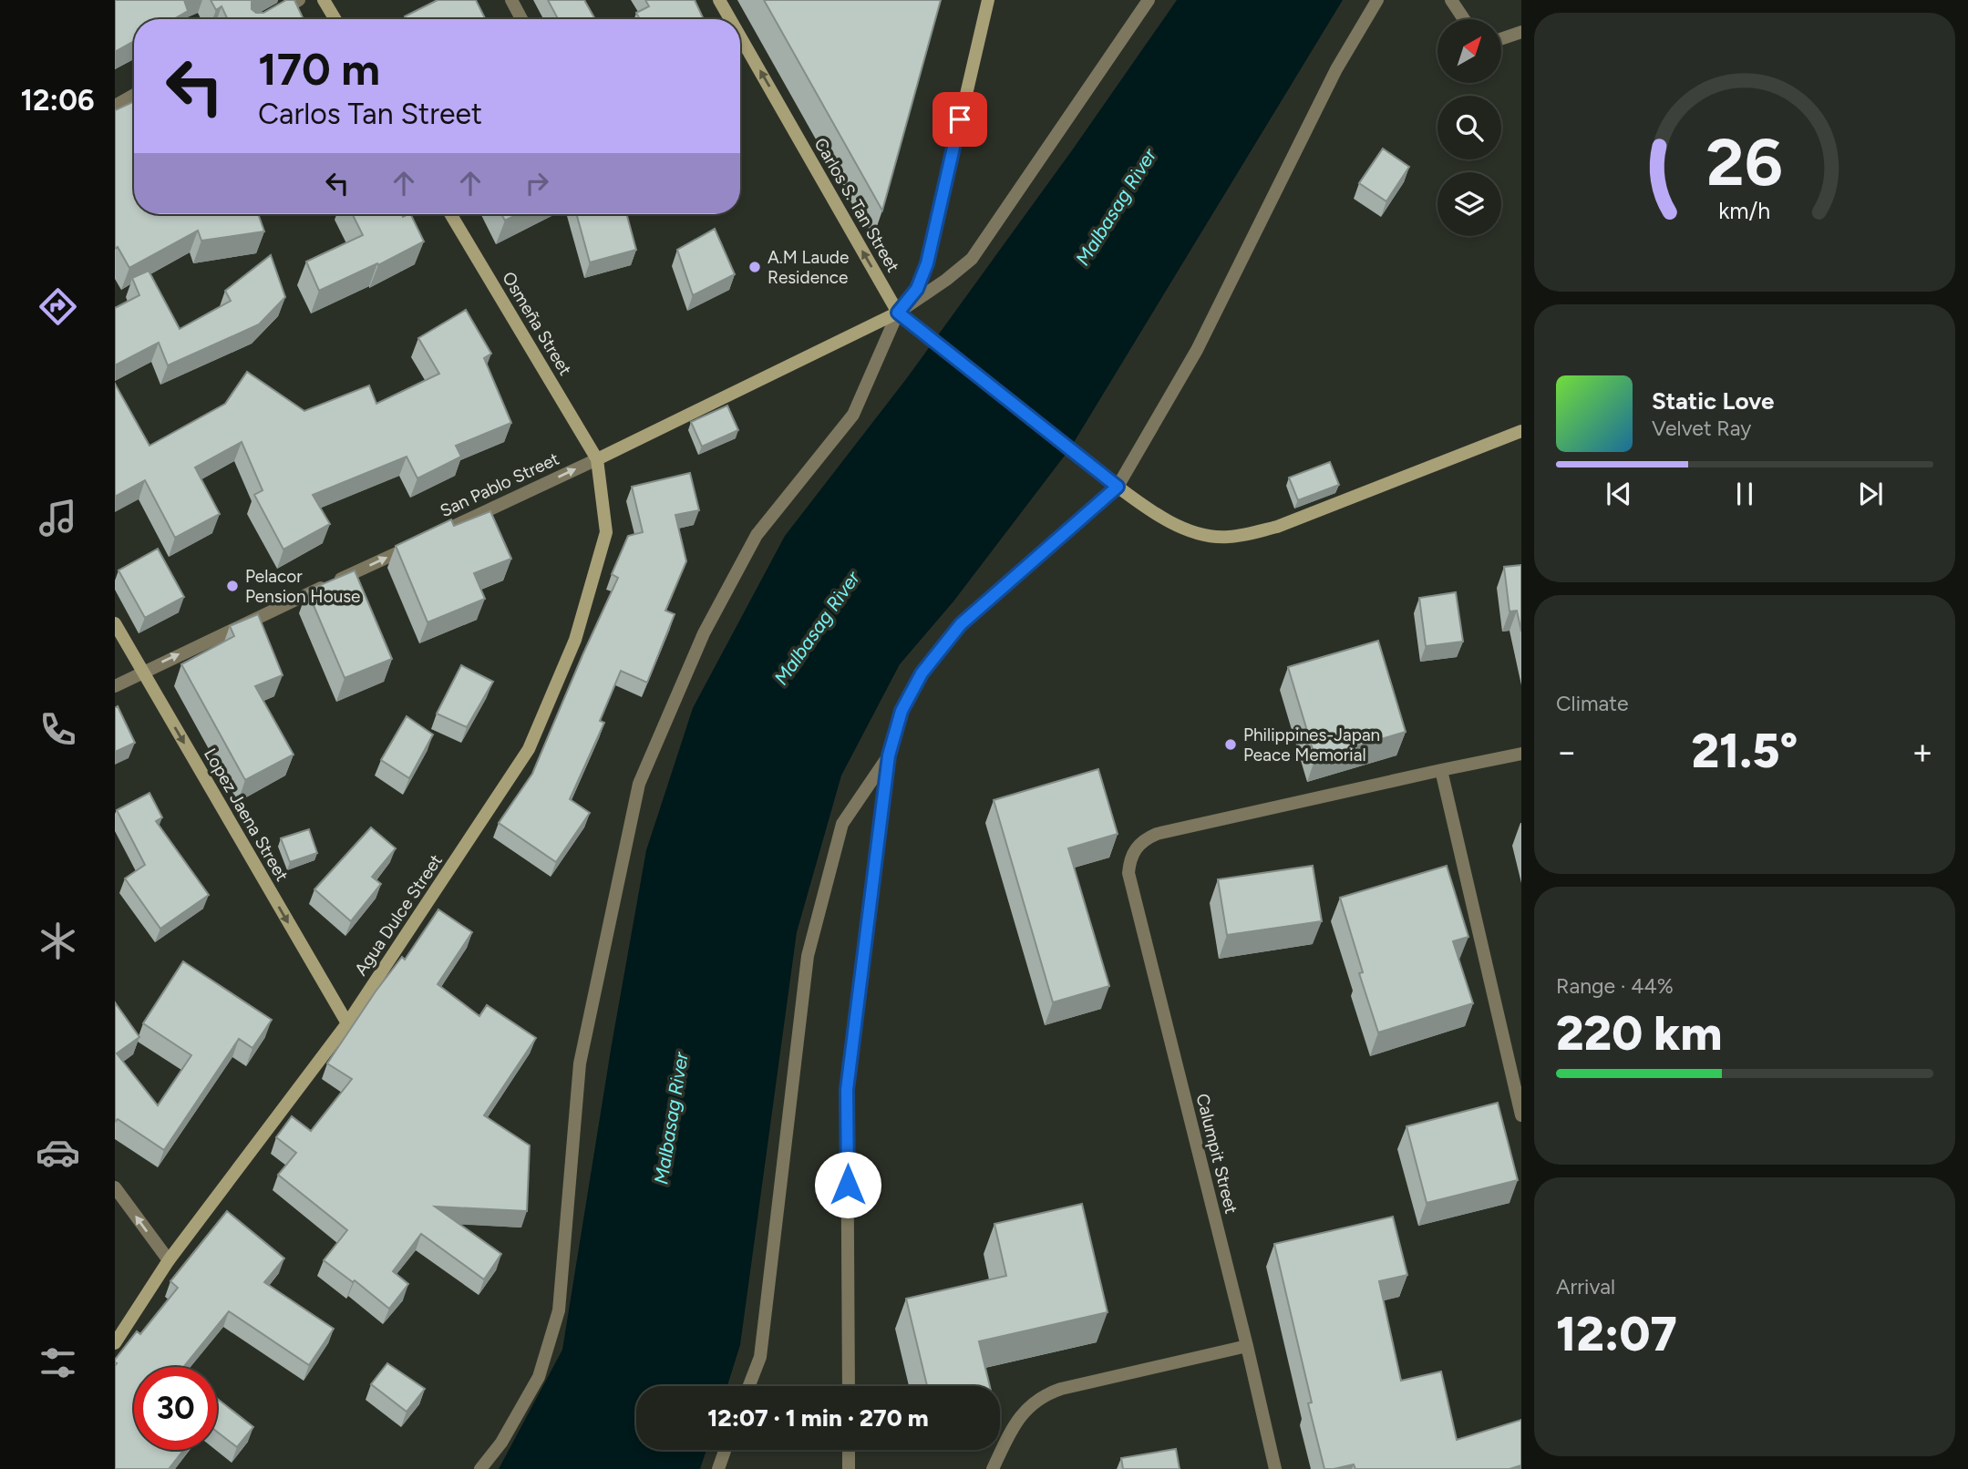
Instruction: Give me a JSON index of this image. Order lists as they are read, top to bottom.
{
  "streets": {
    "main road": [
      "Carlos S. Tan Street",
      "Osmeña Street",
      "San Pablo Street",
      "Lopez Jaena Street",
      "Agua Dulce Street"
    ],
    "street": ["Calumpit Street"]
  },
  "crossings": [
    ["Carlos S. Tan Street", "San Pablo Street"],
    ["Osmeña Street", "San Pablo Street"],
    ["Osmeña Street", "Agua Dulce Street"],
    ["San Pablo Street", "Agua Dulce Street"],
    ["Lopez Jaena Street", "Agua Dulce Street"]
  ],
  "one_way": ["Lopez Jaena Street"],
  "water": ["Malbasag River"],
  "places": ["A.M Laude Residence", "Pelacor Pension House", "Philippines-Japan Peace Memorial"],
  "north": "top right",
  "page": {
    "tabs": "12:06",
    "turn": ["170 m", "Carlos Tan Street"],
    "song": ["Static Love", "Velvet Ray"],
    "tile": [
      "Climate",
      ["Range · 44%", "220 km"],
      ["Arrival", "12:07"]
    ],
    "heat": ["−", "21.5°", "+"],
    "limit": "30",
    "trip": "12:07 · 1 min · 270 m",
    "gauge": ["26", "km/h"]
  }
}
